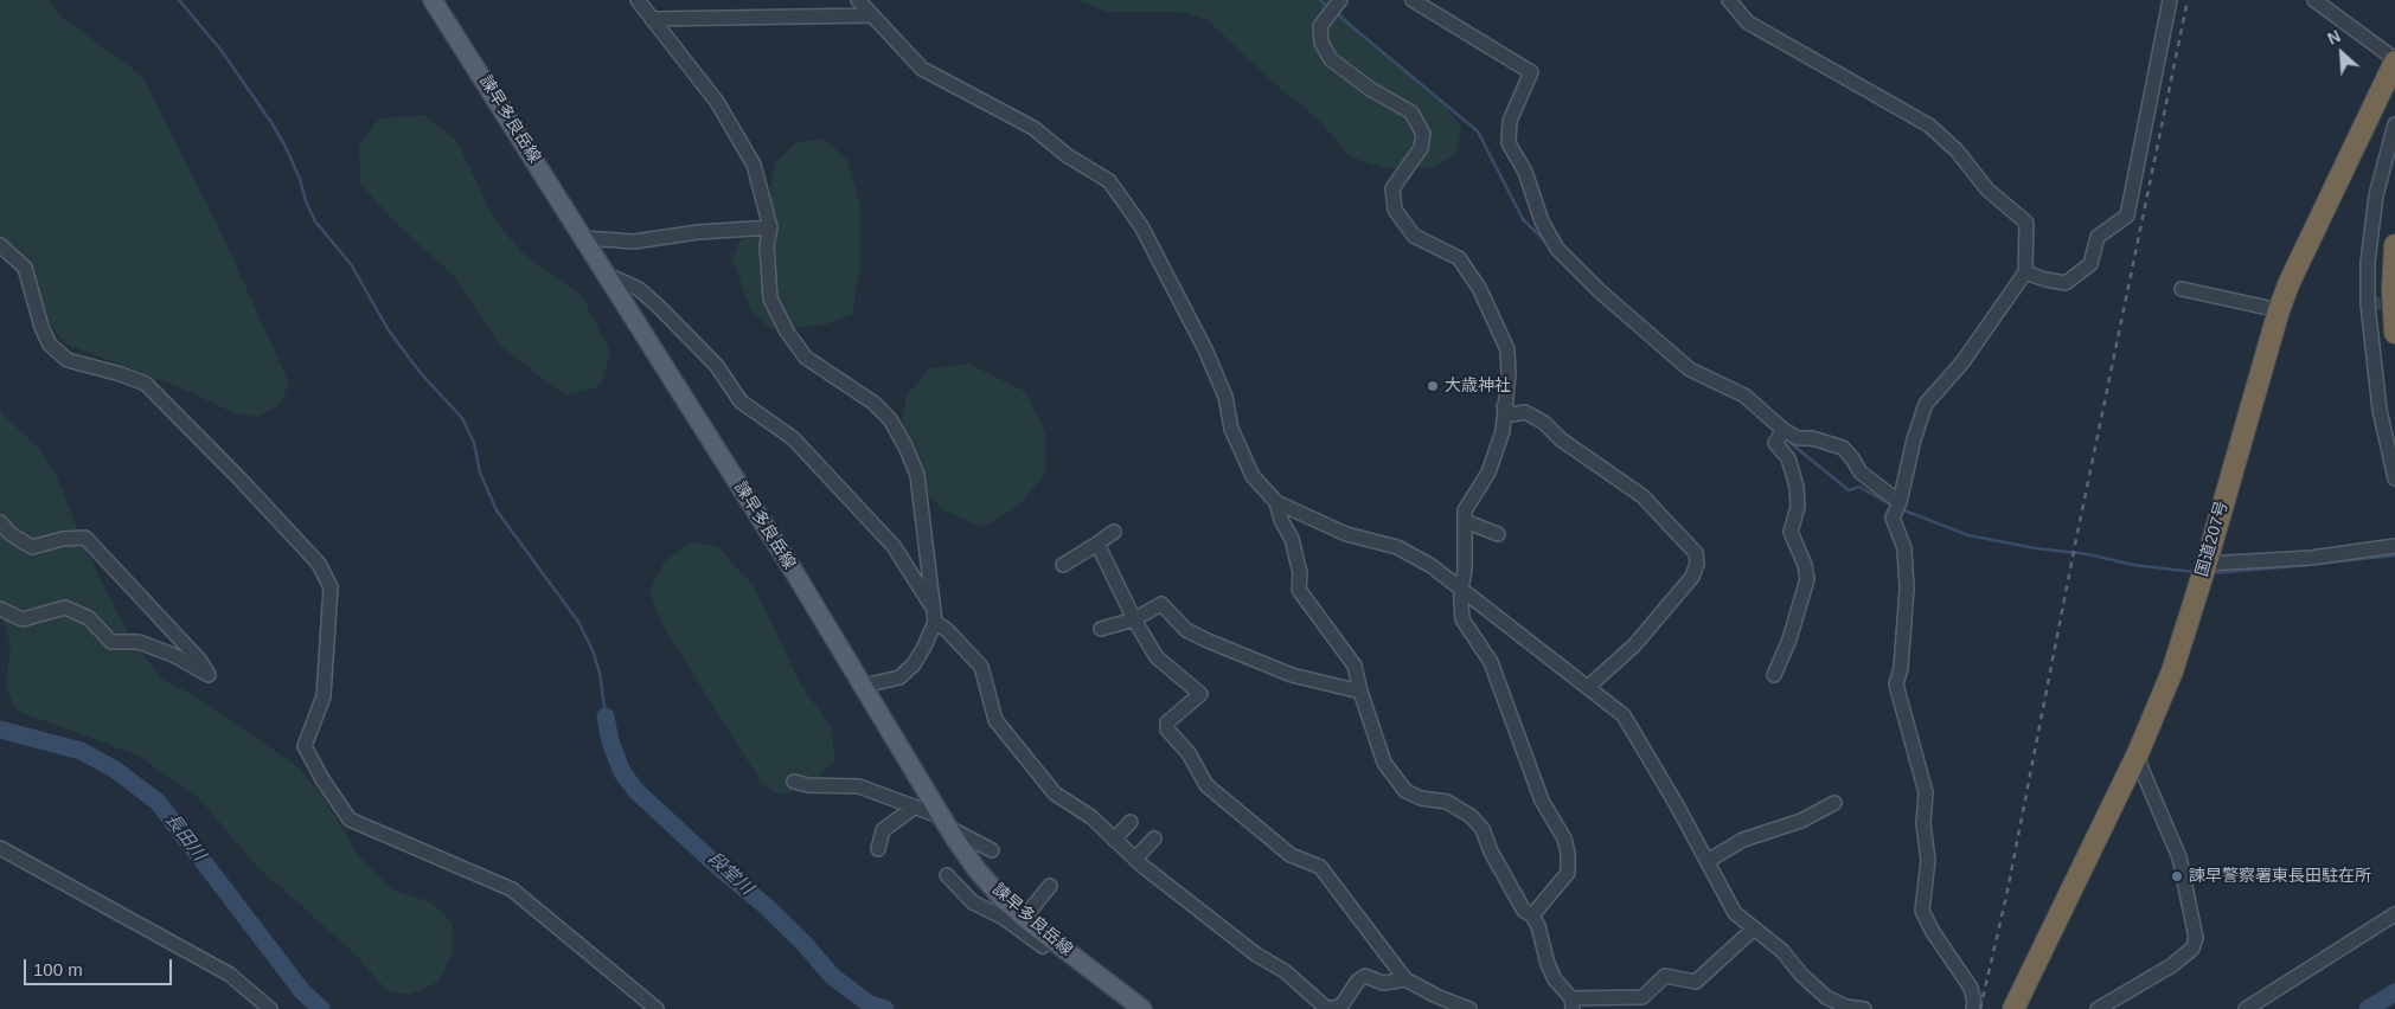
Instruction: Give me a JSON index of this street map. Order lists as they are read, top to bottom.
{
  "streets": {
    "highway": ["国道207号"],
    "main road": ["諫早多良岳線"]
  },
  "water": ["長田川", "段堂川"],
  "places": ["大歳神社", "諫早警察署東長田駐在所"],
  "scale_bar": "100 m",
  "north": "top left"
}
